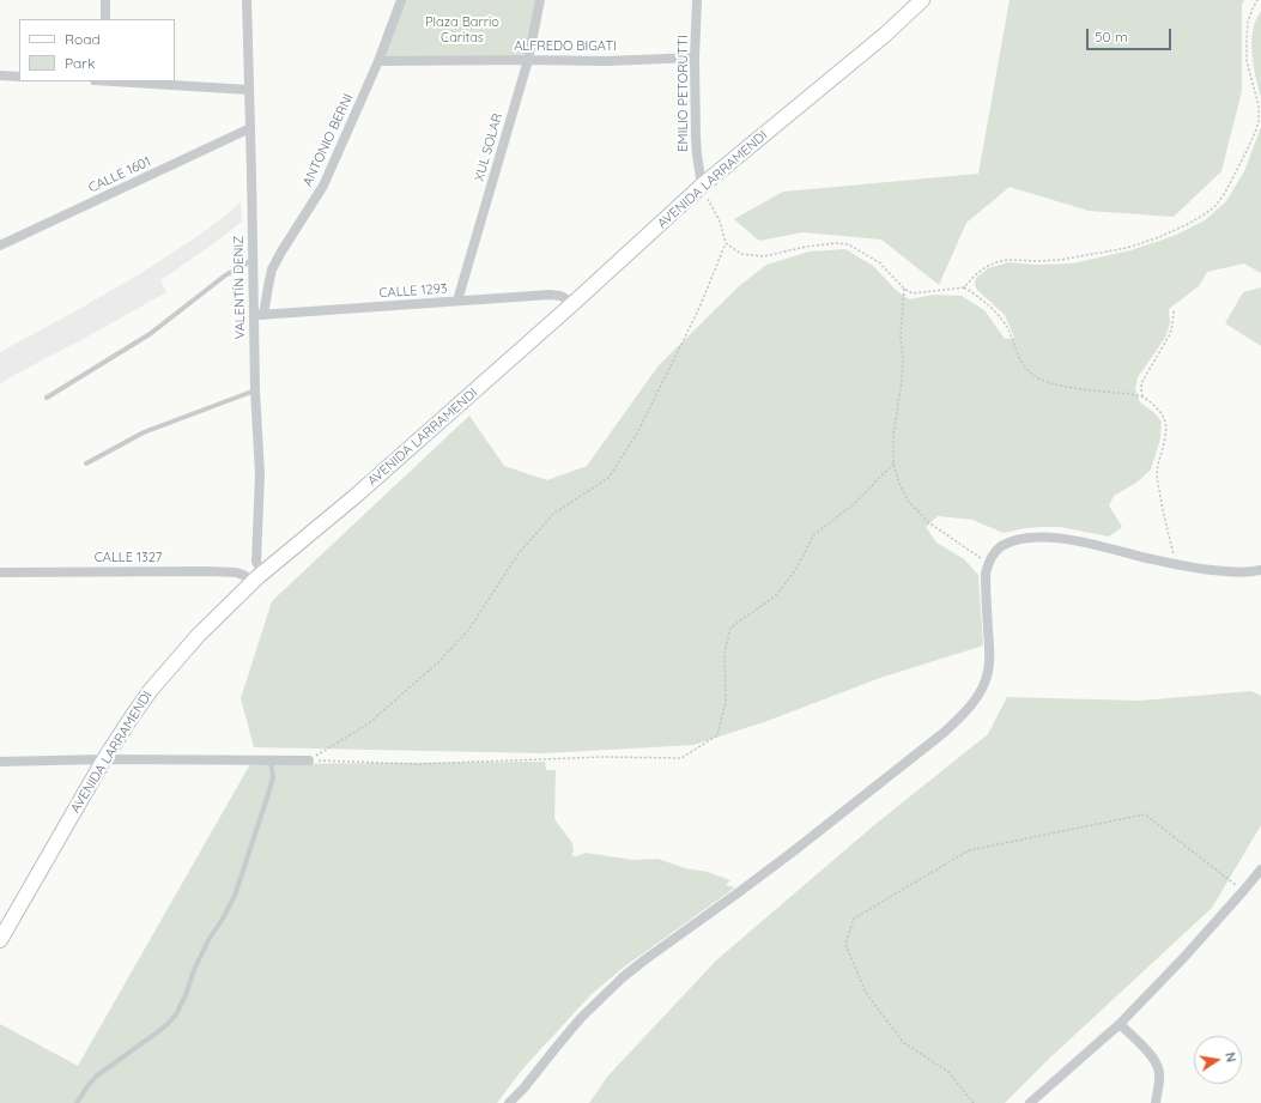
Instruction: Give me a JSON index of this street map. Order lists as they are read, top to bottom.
{
  "streets": {
    "main road": ["AVENIDA LARRAMENDI"],
    "street": [
      "ALFREDO BIGATI",
      "EMILIO PETORUTTI",
      "ANTONIO BERNI",
      "XUL SOLAR",
      "CALLE 1601",
      "VALENTÍN DENIZ",
      "CALLE 1293",
      "CALLE 1327"
    ]
  },
  "crossings": [
    ["ALFREDO BIGATI", "EMILIO PETORUTTI"],
    ["ALFREDO BIGATI", "ANTONIO BERNI"],
    ["ALFREDO BIGATI", "XUL SOLAR"],
    ["EMILIO PETORUTTI", "AVENIDA LARRAMENDI"],
    ["ANTONIO BERNI", "CALLE 1293"],
    ["XUL SOLAR", "CALLE 1293"],
    ["CALLE 1601", "VALENTÍN DENIZ"],
    ["AVENIDA LARRAMENDI", "VALENTÍN DENIZ"],
    ["AVENIDA LARRAMENDI", "CALLE 1293"],
    ["AVENIDA LARRAMENDI", "CALLE 1327"],
    ["VALENTÍN DENIZ", "CALLE 1293"],
    ["VALENTÍN DENIZ", "CALLE 1327"]
  ],
  "parks": ["Plaza Barrio Caritas"],
  "legend": ["Road", "Park"],
  "scale_bar": "50 m",
  "north": "right"
}
